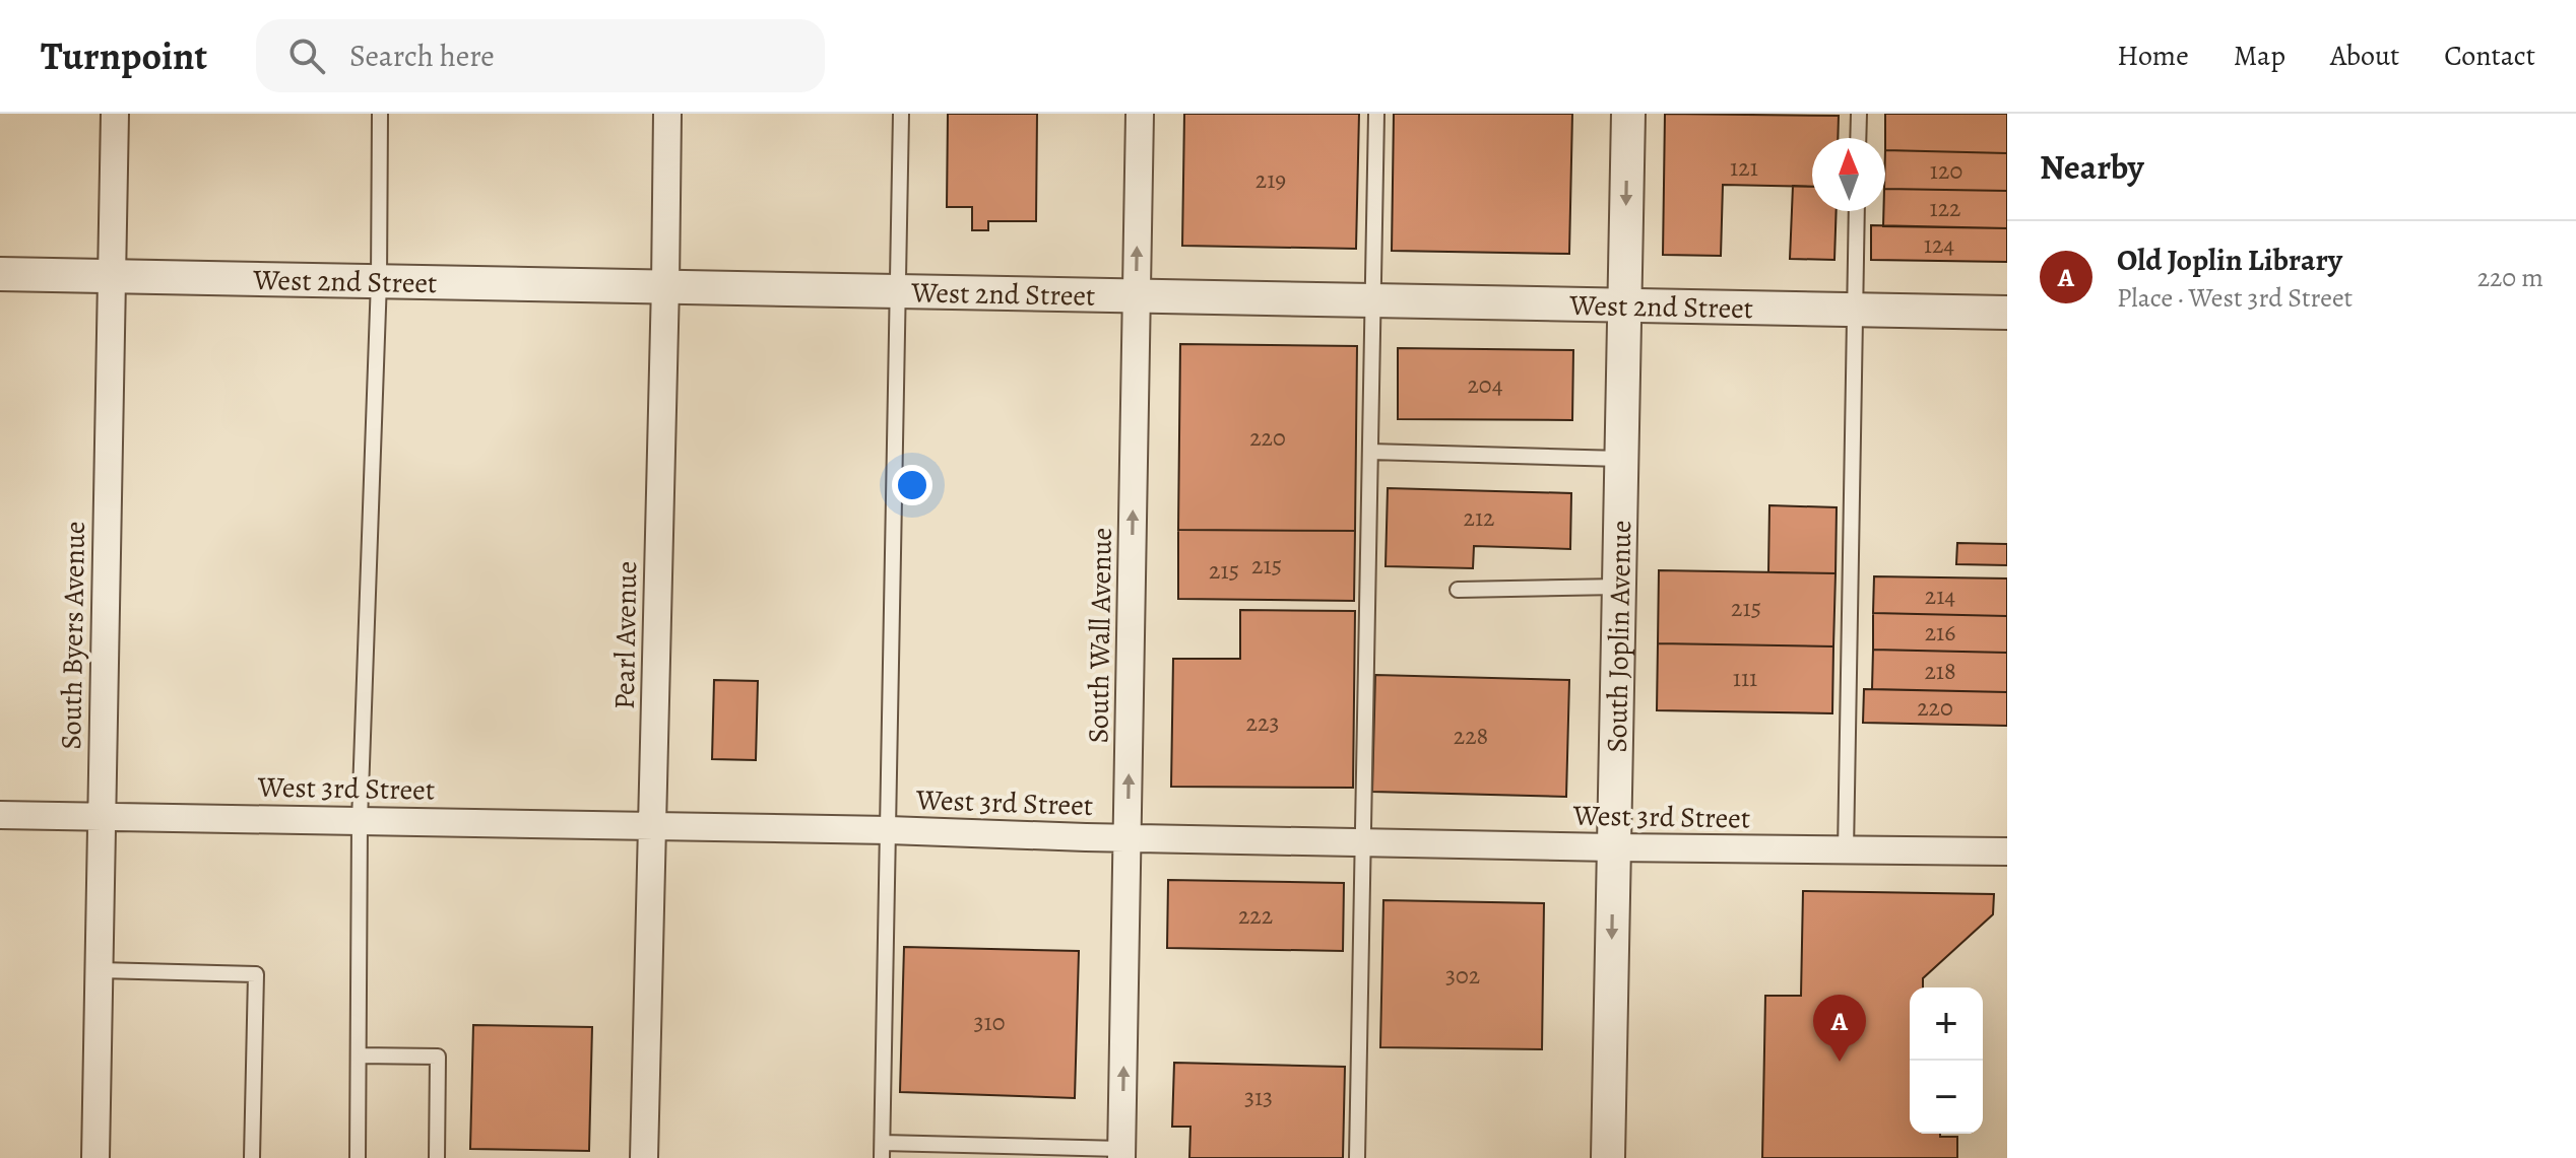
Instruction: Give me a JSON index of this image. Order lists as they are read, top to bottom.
{
  "streets": {
    "street": [
      "West 2nd Street",
      "South Byers Avenue",
      "Pearl Avenue",
      "South Wall Avenue",
      "South Joplin Avenue",
      "West 3rd Street"
    ]
  },
  "crossings": [
    ["West 2nd Street", "South Byers Avenue"],
    ["West 2nd Street", "Pearl Avenue"],
    ["West 2nd Street", "South Wall Avenue"],
    ["West 2nd Street", "South Joplin Avenue"],
    ["South Byers Avenue", "West 3rd Street"],
    ["Pearl Avenue", "West 3rd Street"],
    ["South Wall Avenue", "West 3rd Street"],
    ["South Joplin Avenue", "West 3rd Street"]
  ],
  "one_way": ["South Wall Avenue", "South Joplin Avenue"],
  "house_numbers": [
    "121",
    "120",
    "219",
    "122",
    "124",
    "204",
    "220",
    "212",
    "215",
    "215",
    "214",
    "215",
    "216",
    "218",
    "111",
    "220",
    "223",
    "228",
    "222",
    "302",
    "310",
    "313"
  ],
  "north": "top",
  "page": {
    "header": "Turnpoint",
    "search": "Search here",
    "nav": [
      "Home",
      "Map",
      "About",
      "Contact"
    ],
    "heading": "Nearby",
    "list": [
      {
        "mark": "A",
        "name": "Old Joplin Library",
        "note": "Place · West 3rd Street",
        "value": "220 m"
      }
    ],
    "map_buttons": ["+", "−"],
    "pins": "A"
  }
}
